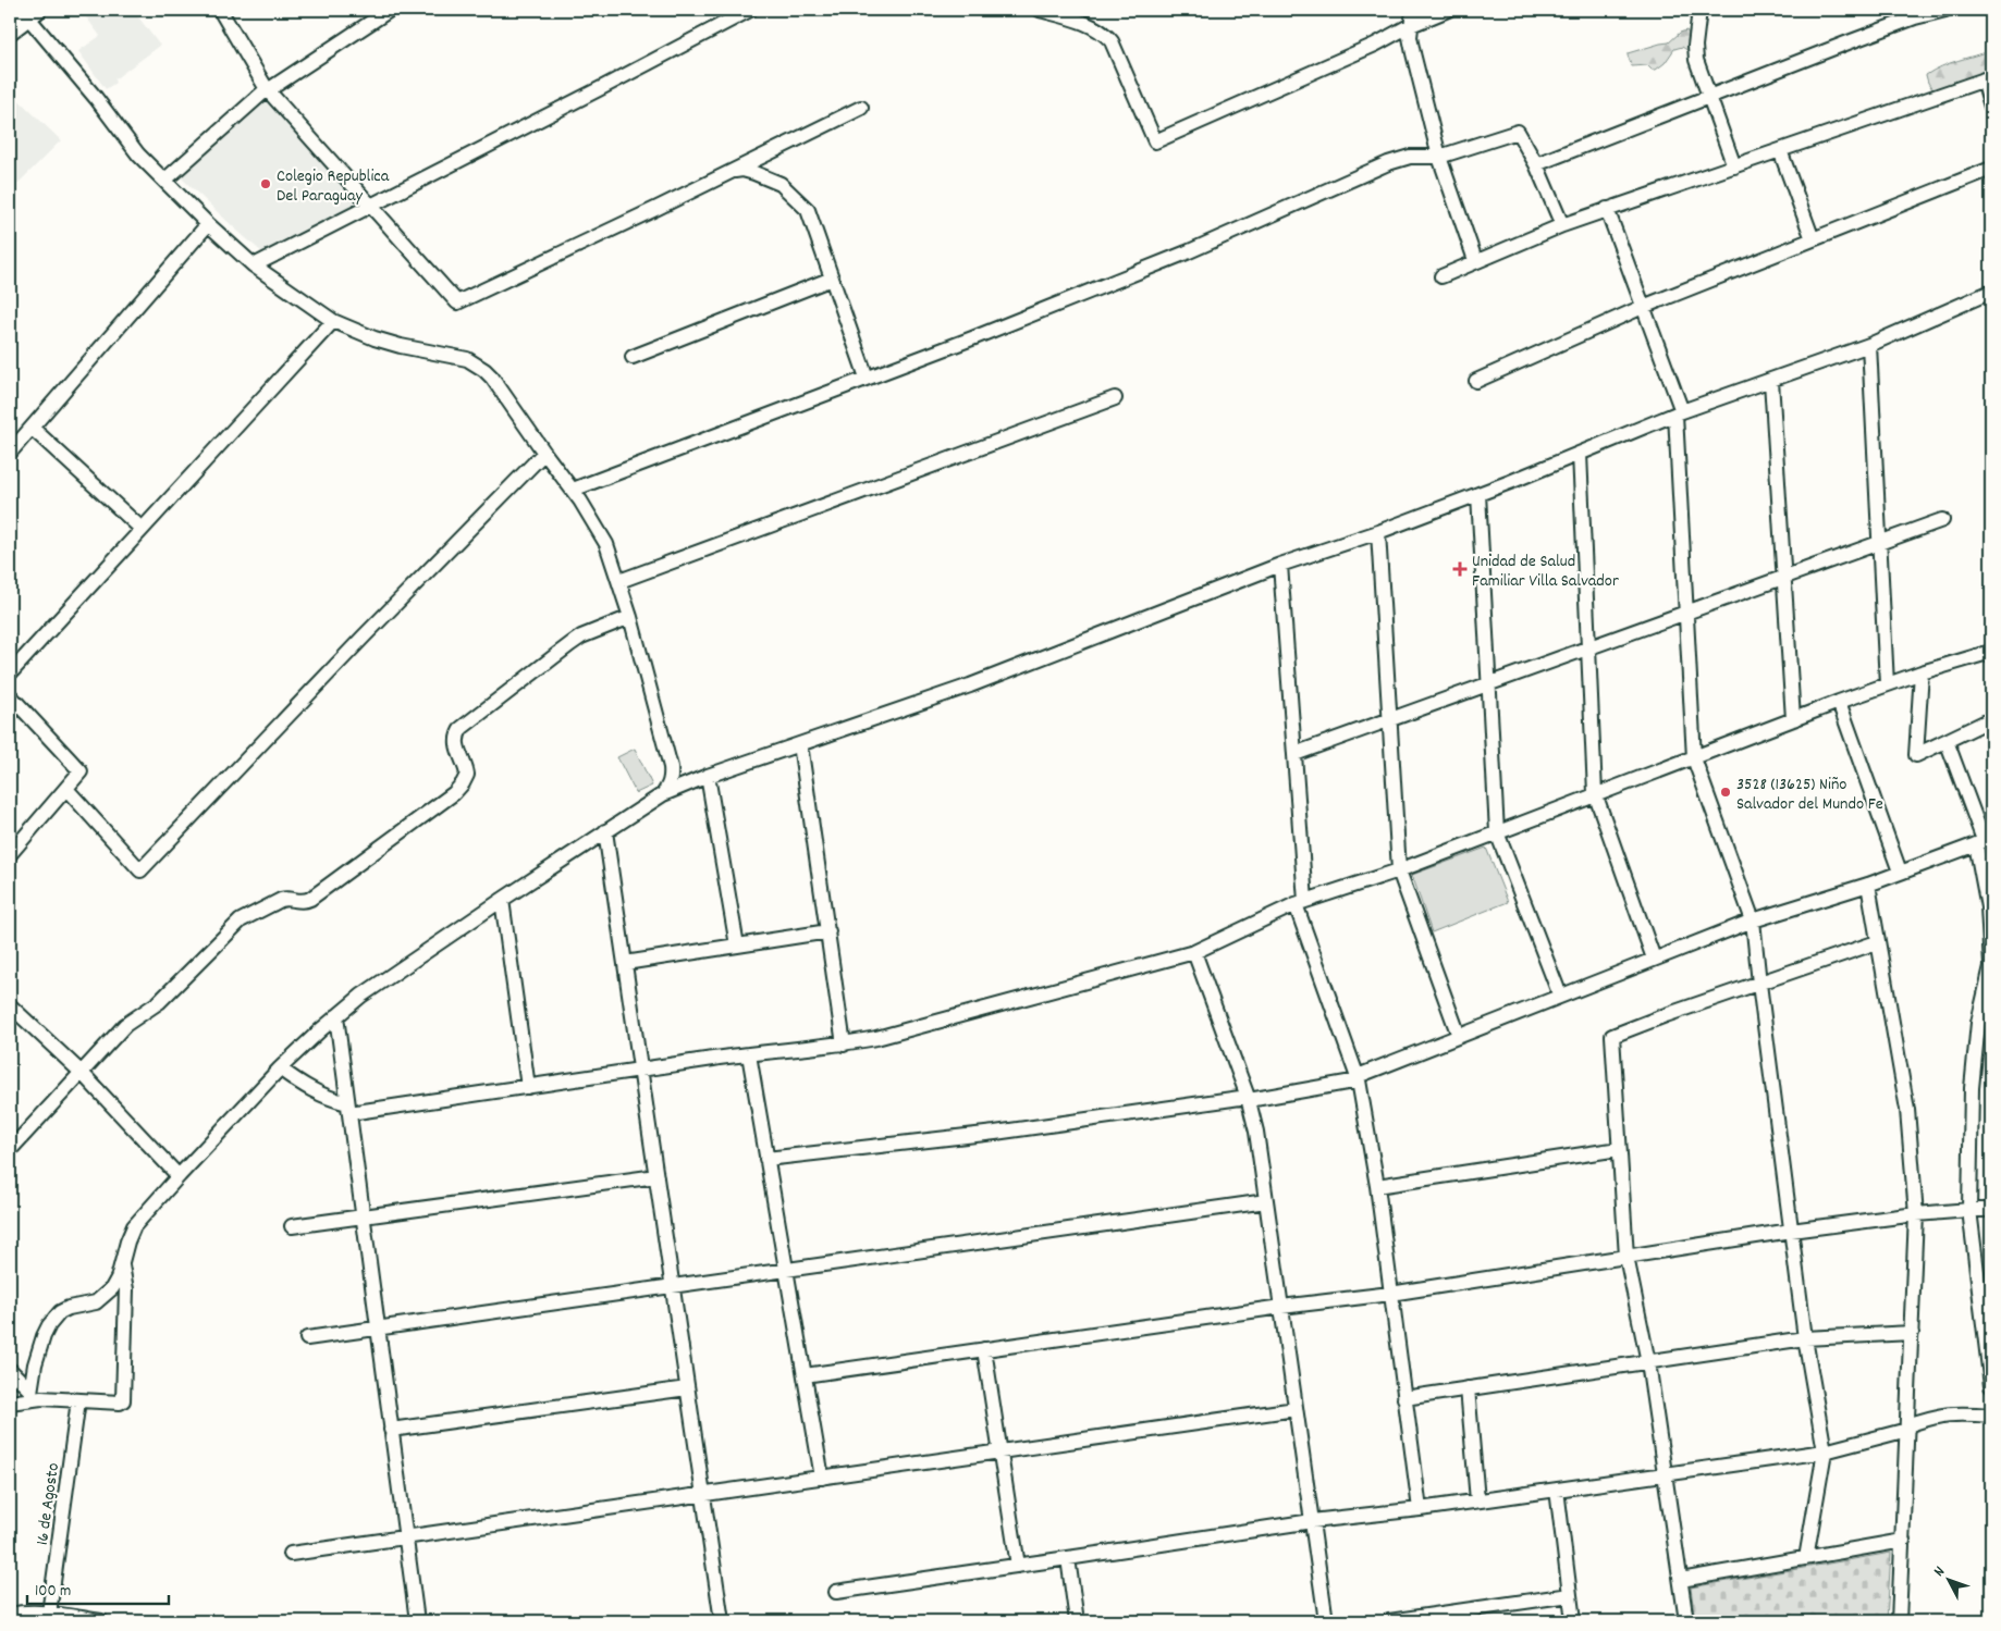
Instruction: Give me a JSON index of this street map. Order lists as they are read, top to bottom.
{
  "streets": {
    "street": ["16 de Agosto"]
  },
  "places": {
    "other": ["Colegio Republica Del Paraguay", "3528 (13625) Niño Salvador del Mundo Fe"],
    "health": ["Unidad de Salud Familiar Villa Salvador"]
  },
  "scale_bar": "100 m",
  "north": "top left"
}
